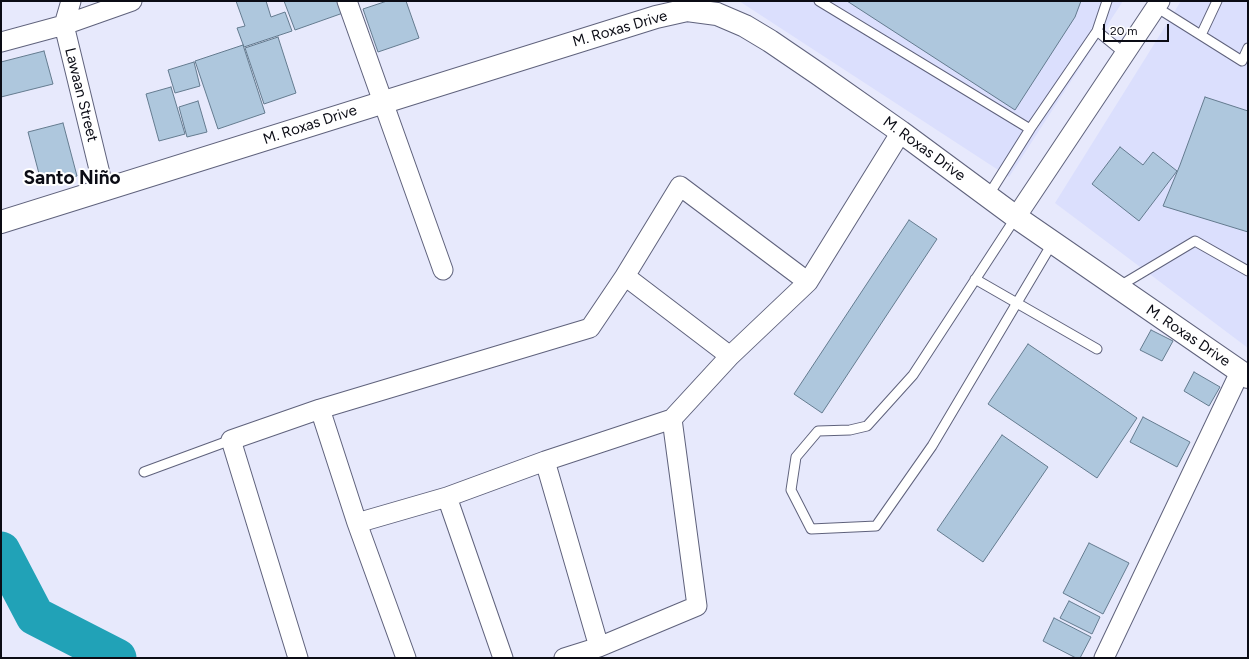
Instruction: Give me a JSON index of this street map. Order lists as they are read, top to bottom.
{
  "streets": {
    "main road": ["M. Roxas Drive"],
    "street": ["Lawaan Street"]
  },
  "crossings": [
    ["M. Roxas Drive", "Lawaan Street"]
  ],
  "districts": ["Santo Niño"],
  "scale_bar": "20 m"
}
